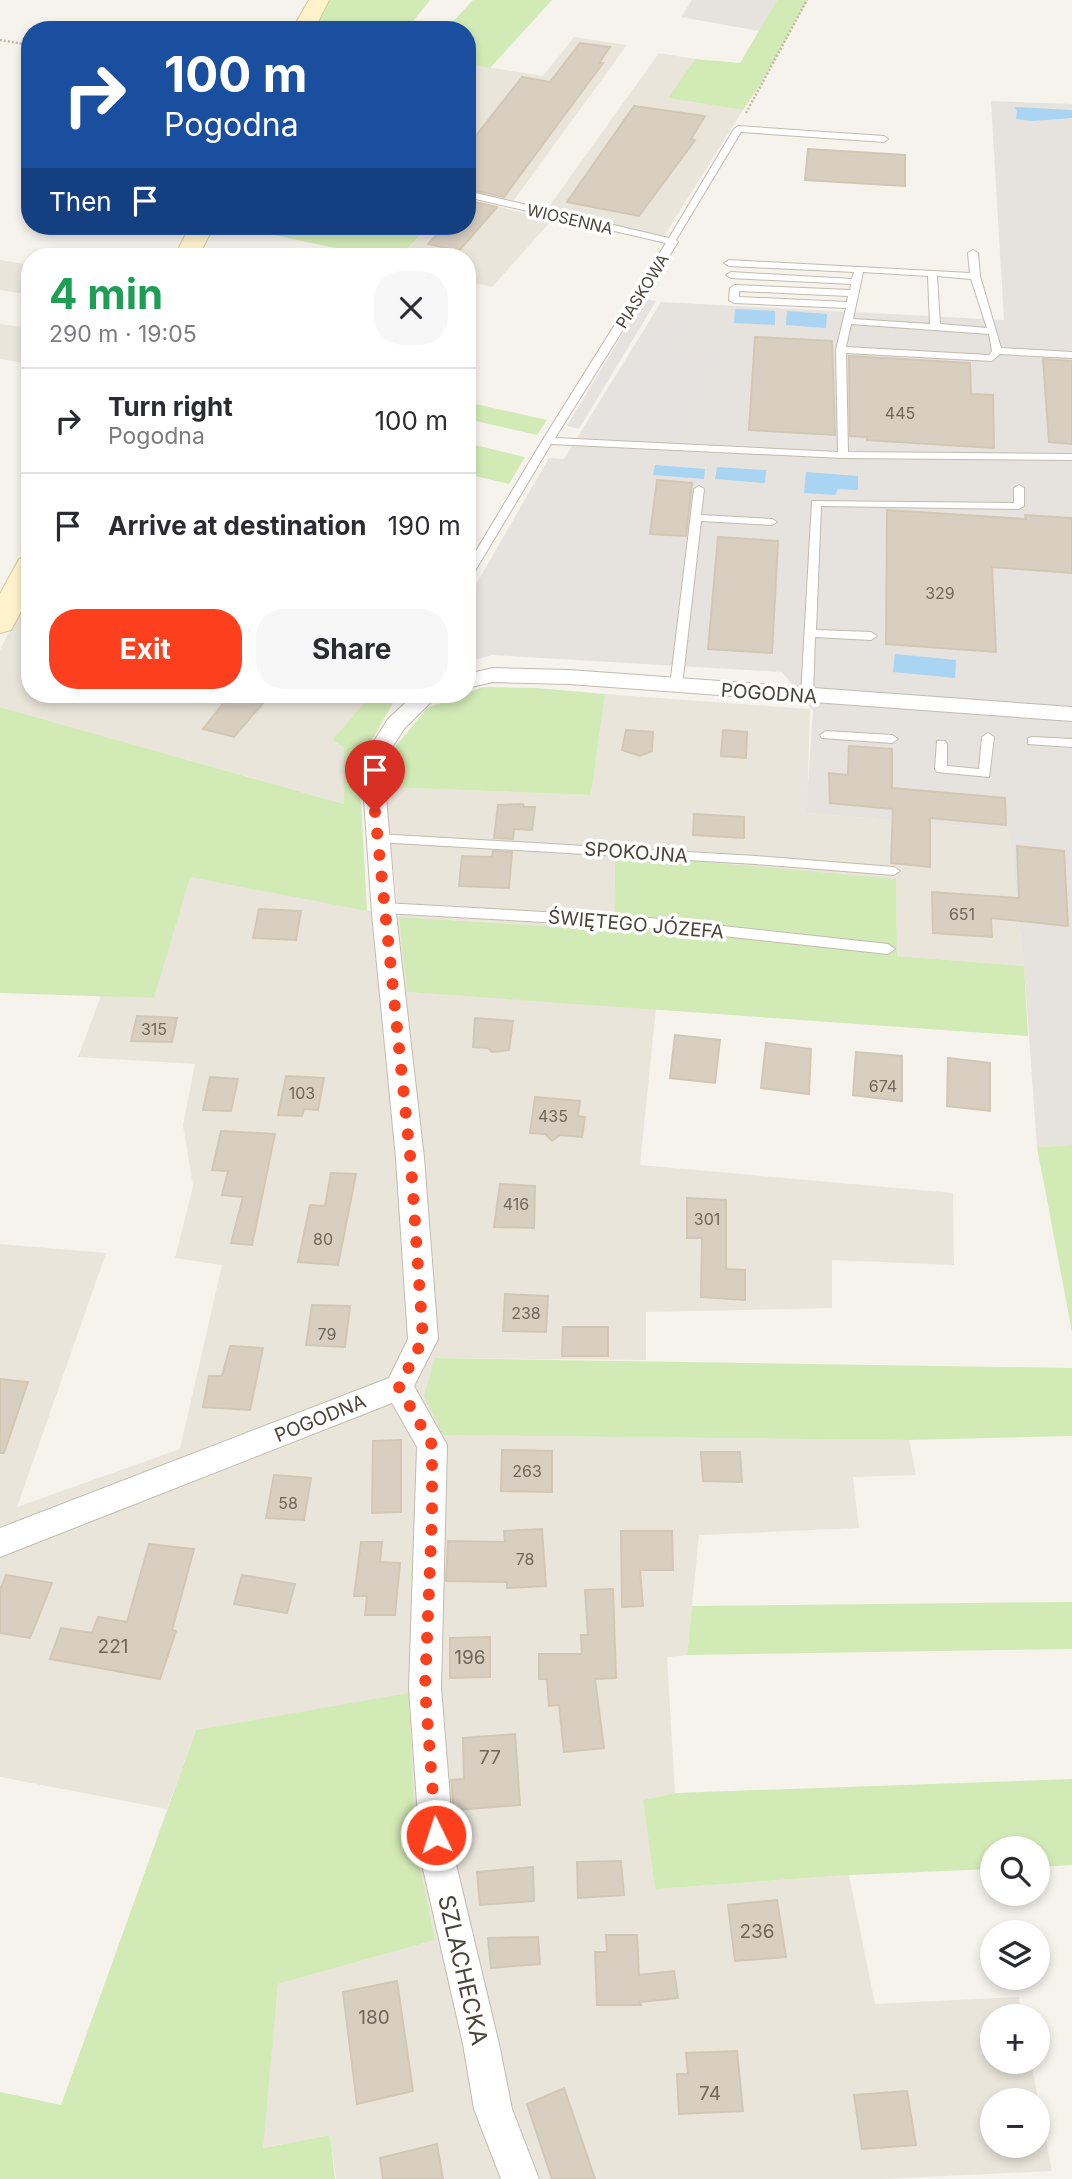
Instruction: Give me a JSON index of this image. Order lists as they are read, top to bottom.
{
  "streets": {
    "street": ["POGODNA", "SZLACHECKA"],
    "lane": [
      "WIOSENNA",
      "PIASKOWA",
      "SPOKOJNA",
      "ŚWIĘTEGO JÓZEFA"
    ]
  },
  "crossings": [
    ["WIOSENNA", "PIASKOWA"],
    ["POGODNA", "SZLACHECKA"]
  ],
  "house_numbers": [
    "445",
    "329",
    "651",
    "315",
    "674",
    "103",
    "435",
    "416",
    "301",
    "80",
    "238",
    "79",
    "263",
    "58",
    "78",
    "221",
    "196",
    "77",
    "236",
    "180",
    "74"
  ],
  "page": {
    "turn": ["100 m", "Pogodna"],
    "then": "Then",
    "heading": ["4 min", "290 m · 19:05"],
    "list": [
      {
        "name": "Turn right",
        "note": "Pogodna",
        "value": "100 m"
      },
      {
        "name": "Arrive at destination",
        "value": "190 m"
      }
    ],
    "buttons": ["Exit", "Share"],
    "map_buttons": ["+", "−"]
  }
}
